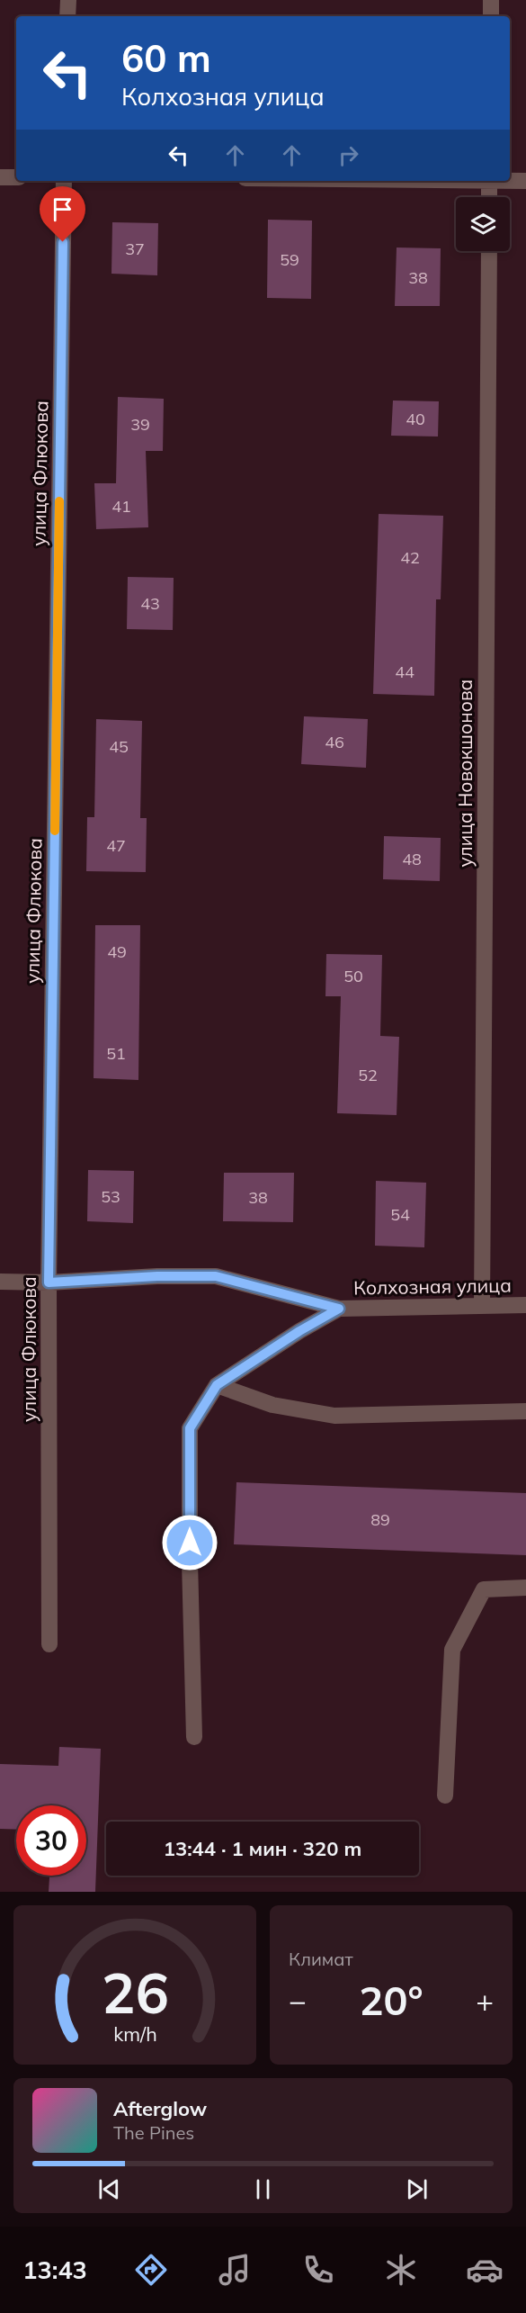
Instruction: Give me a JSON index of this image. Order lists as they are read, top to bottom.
{
  "streets": {
    "street": ["улица Флюкова", "улица Новокшонова", "Колхозная улица"]
  },
  "crossings": [
    ["улица Флюкова", "Колхозная улица"],
    ["улица Новокшонова", "Колхозная улица"]
  ],
  "house_numbers": [
    "37",
    "59",
    "38",
    "40",
    "39",
    "41",
    "42",
    "43",
    "44",
    "46",
    "45",
    "47",
    "48",
    "49",
    "50",
    "51",
    "52",
    "53",
    "38",
    "54",
    "89"
  ],
  "page": {
    "turn": ["60 m", "Колхозная улица"],
    "limit": "30",
    "trip": "13:44 · 1 мин · 320 m",
    "tile": "Климат",
    "heat": ["−", "20°", "+"],
    "song": ["Afterglow", "The Pines"],
    "tabs": "13:43",
    "gauge": ["26", "km/h"]
  }
}
